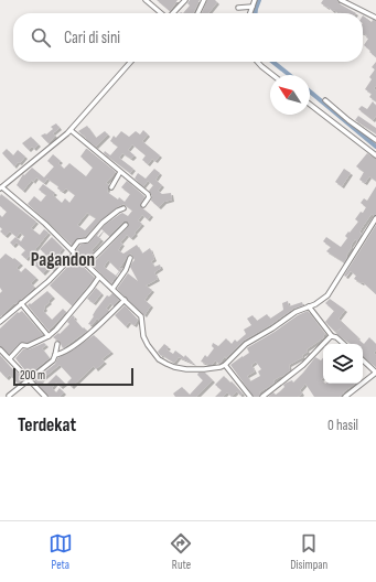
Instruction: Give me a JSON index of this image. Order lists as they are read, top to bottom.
{
  "districts": ["Pagandon"],
  "scale_bar": "200 m",
  "north": "top left",
  "page": {
    "search": "Cari di sini",
    "scale": "200 m",
    "heading": ["Terdekat", "0 hasil"],
    "nav": ["Peta", "Rute", "Disimpan"]
  }
}
